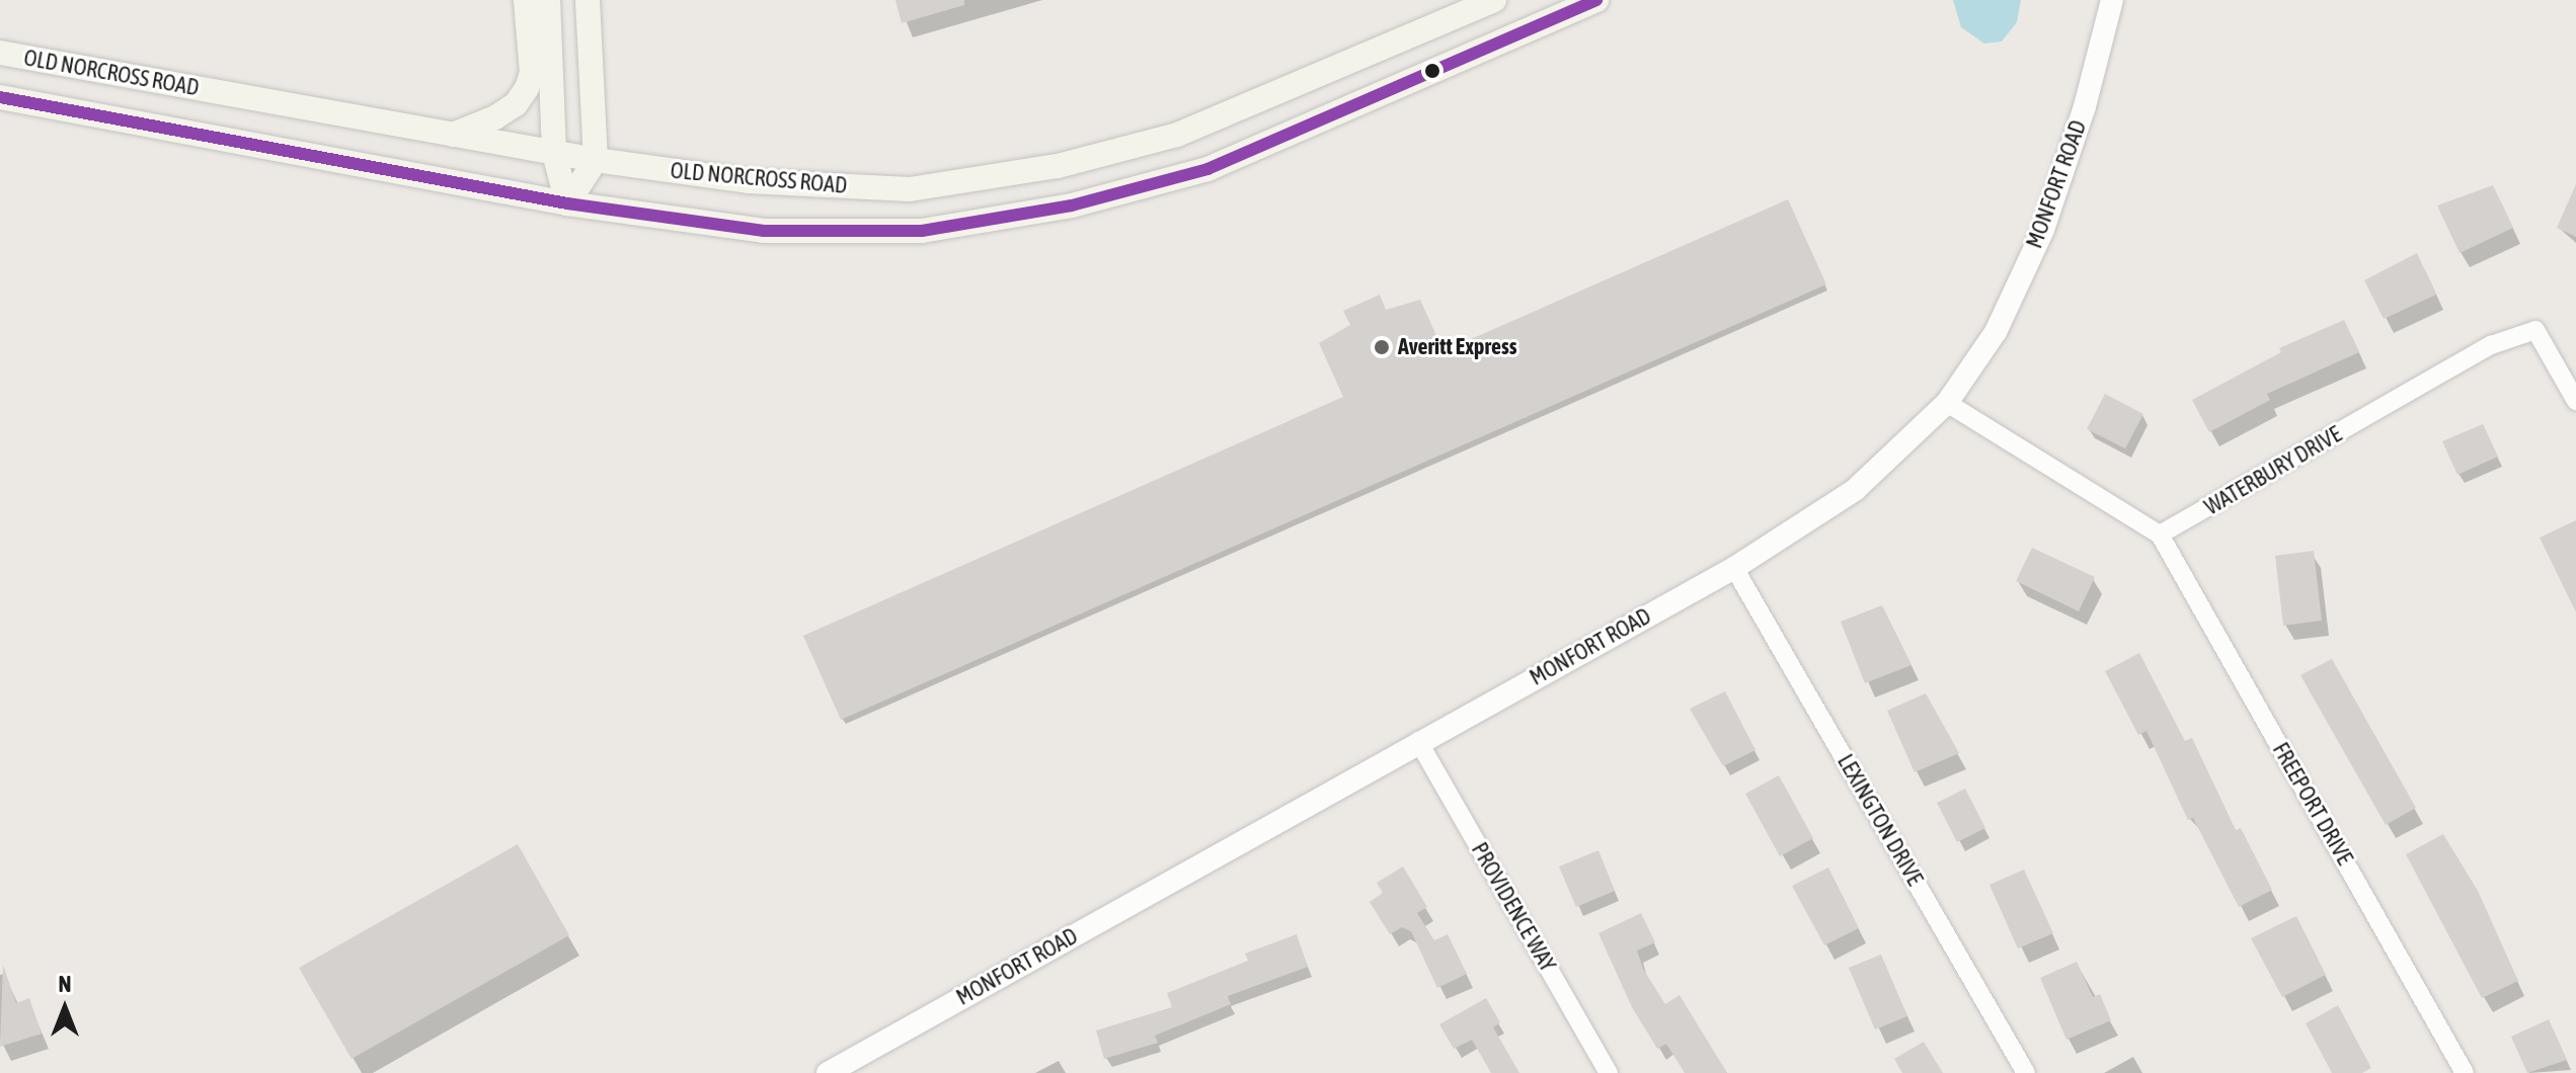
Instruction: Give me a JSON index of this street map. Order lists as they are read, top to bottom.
{
  "streets": {
    "main road": ["OLD NORCROSS ROAD"],
    "street": [
      "MONFORT ROAD",
      "WATERBURY DRIVE",
      "FREEPORT DRIVE",
      "LEXINGTON DRIVE",
      "PROVIDENCE WAY"
    ]
  },
  "crossings": [
    ["MONFORT ROAD", "LEXINGTON DRIVE"],
    ["MONFORT ROAD", "PROVIDENCE WAY"],
    ["WATERBURY DRIVE", "FREEPORT DRIVE"]
  ],
  "places": ["Averitt Express"],
  "north": "top"
}
